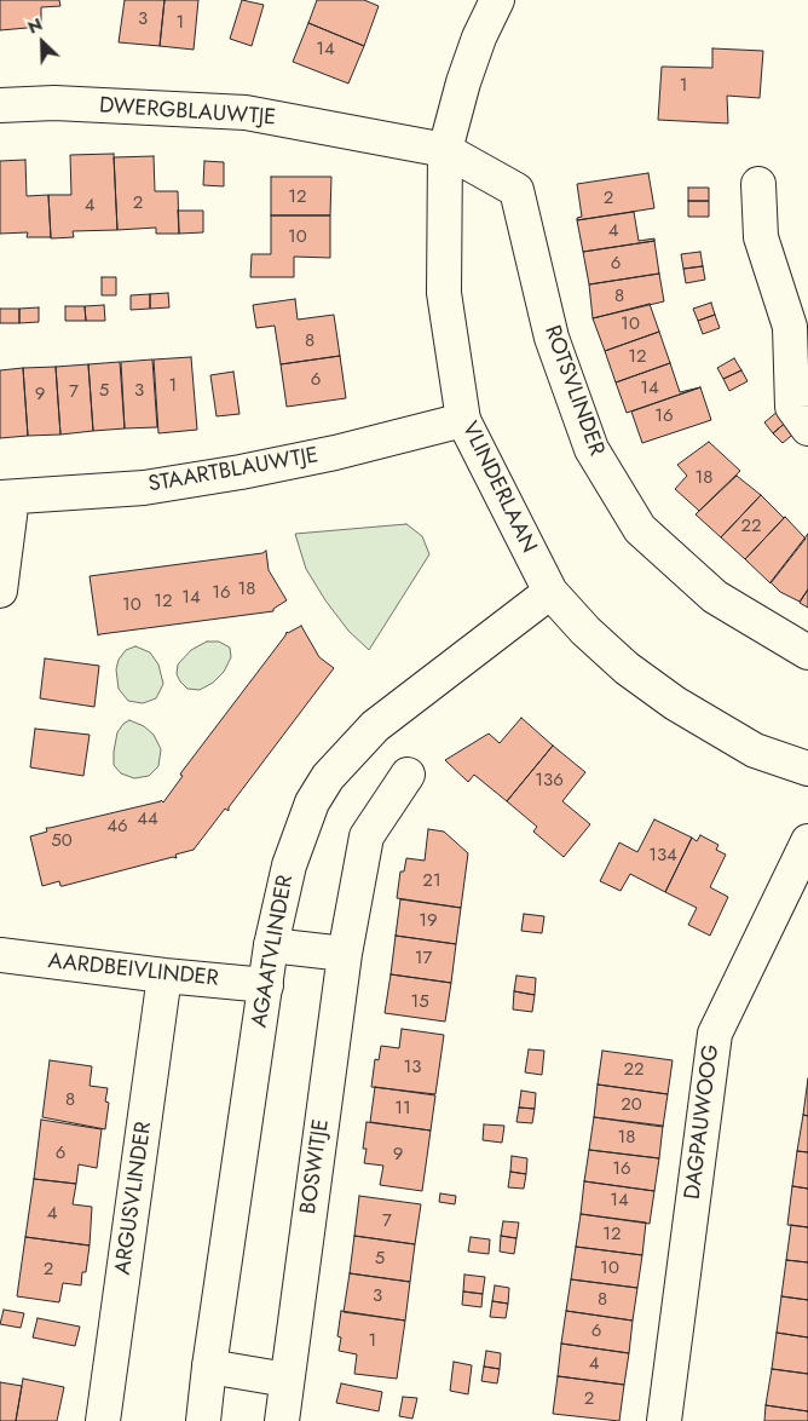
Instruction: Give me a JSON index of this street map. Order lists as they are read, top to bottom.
{
  "streets": {
    "street": [
      "DWERGBLAUWTJE",
      "ROTSVLINDER",
      "STAARTBLAUWTJE",
      "VLINDERLAAN",
      "AGAATVLINDER",
      "AARDBEIVLINDER",
      "DAGPAUWOOG",
      "BOSWITJE",
      "ARGUSVLINDER"
    ]
  },
  "crossings": [
    ["DWERGBLAUWTJE", "ROTSVLINDER"],
    ["DWERGBLAUWTJE", "VLINDERLAAN"],
    ["ROTSVLINDER", "VLINDERLAAN"],
    ["STAARTBLAUWTJE", "VLINDERLAAN"],
    ["VLINDERLAAN", "AGAATVLINDER"],
    ["AGAATVLINDER", "AARDBEIVLINDER"],
    ["AARDBEIVLINDER", "ARGUSVLINDER"]
  ],
  "house_numbers": [
    "3",
    "1",
    "14",
    "1",
    "12",
    "2",
    "2",
    "4",
    "4",
    "10",
    "6",
    "8",
    "10",
    "8",
    "12",
    "6",
    "1",
    "14",
    "5",
    "3",
    "7",
    "9",
    "16",
    "18",
    "22",
    "18",
    "16",
    "14",
    "12",
    "10",
    "136",
    "44",
    "46",
    "50",
    "134",
    "21",
    "19",
    "17",
    "15",
    "13",
    "22",
    "8",
    "20",
    "11",
    "18",
    "6",
    "9",
    "16",
    "14",
    "4",
    "7",
    "12",
    "5",
    "10",
    "2",
    "3",
    "8",
    "6",
    "1",
    "4",
    "2"
  ],
  "north": "top left"
}
